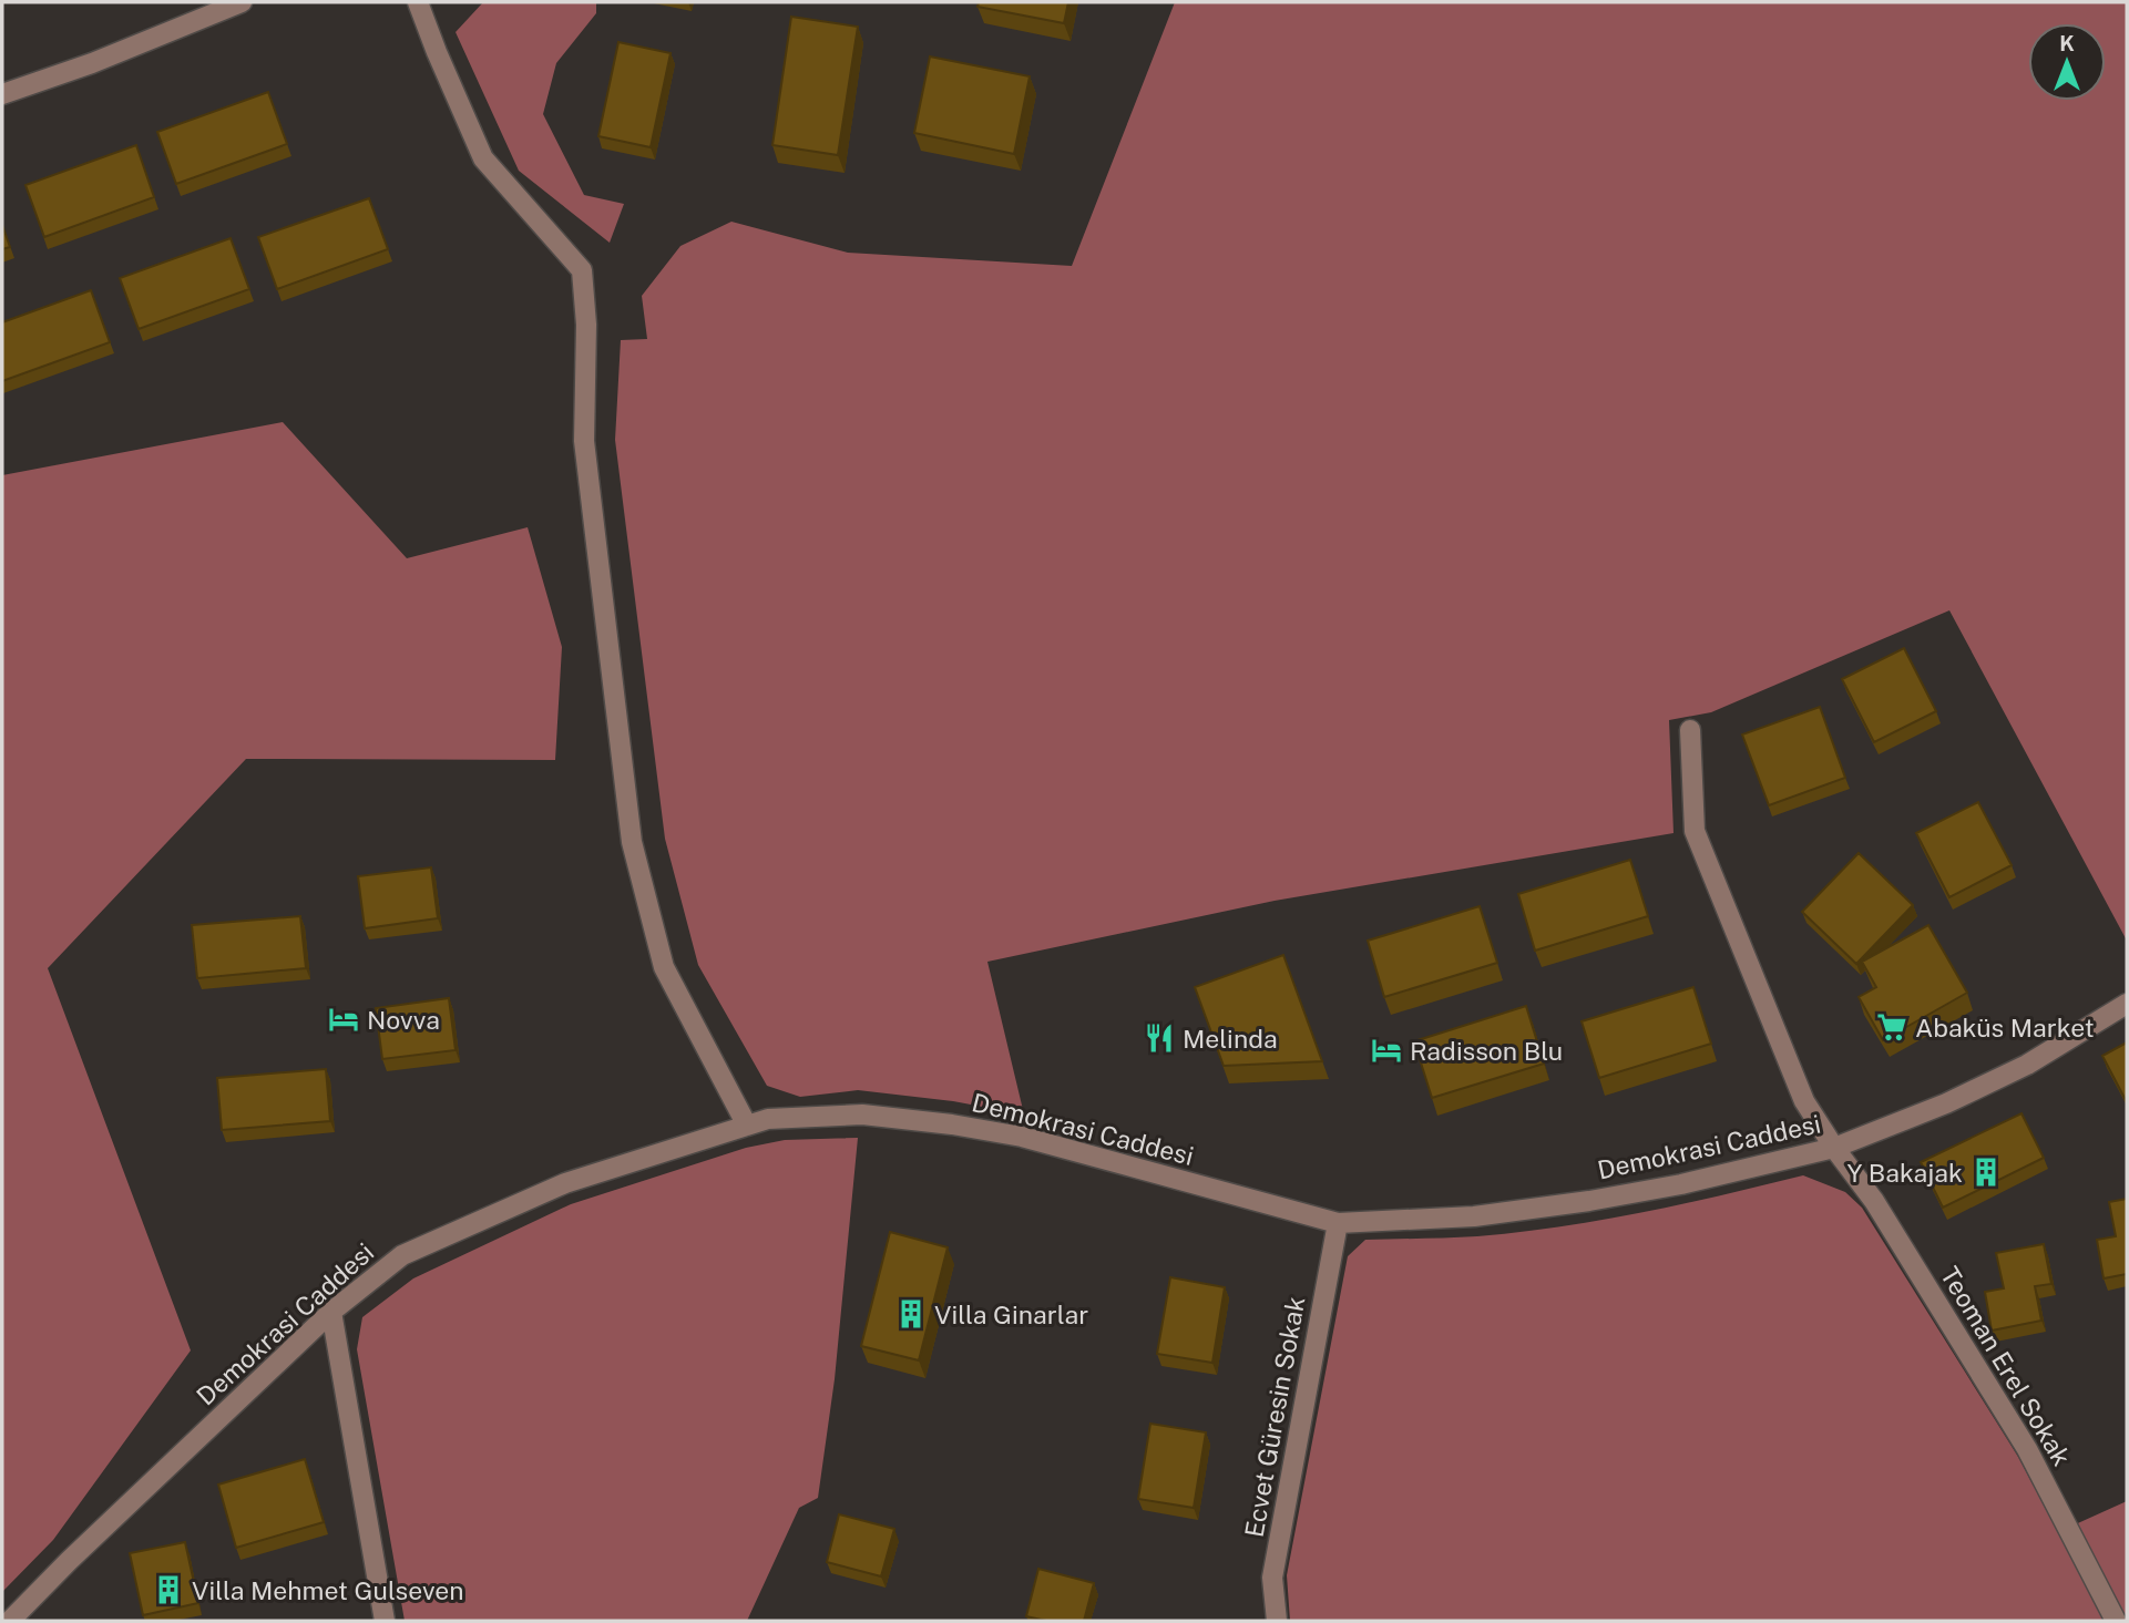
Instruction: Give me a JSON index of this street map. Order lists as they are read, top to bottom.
{
  "streets": {
    "street": ["Demokrasi Caddesi", "Teoman Erel Sokak", "Ecvet Güresin Sokak"]
  },
  "crossings": [
    ["Demokrasi Caddesi", "Teoman Erel Sokak"],
    ["Demokrasi Caddesi", "Ecvet Güresin Sokak"]
  ],
  "places": {
    "hotel": ["Novva", "Radisson Blu"],
    "supermarket": ["Abaküs Market"],
    "restaurant": ["Melinda"],
    "building": ["Y Bakajak", "Villa Ginarlar", "Villa Mehmet Gulseven"]
  },
  "north": "top"
}
